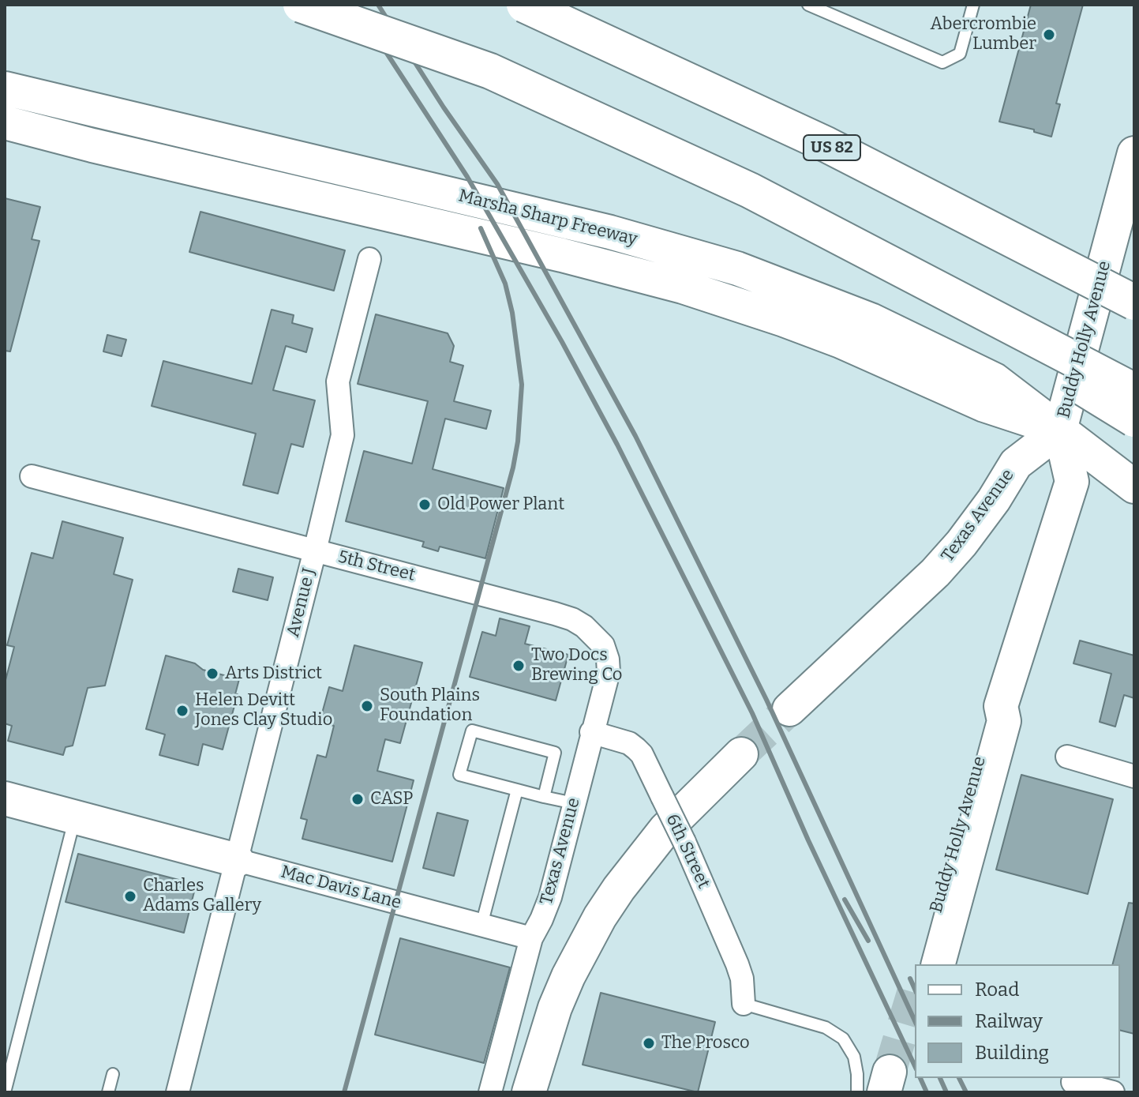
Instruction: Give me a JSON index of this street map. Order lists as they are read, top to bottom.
{
  "streets": {
    "highway": ["US 82"],
    "main road": [
      "Marsha Sharp Freeway",
      "Buddy Holly Avenue",
      "Texas Avenue",
      "Mac Davis Lane"
    ],
    "street": ["5th Street", "Avenue J", "6th Street"]
  },
  "crossings": [
    ["Marsha Sharp Freeway", "Buddy Holly Avenue"],
    ["Marsha Sharp Freeway", "Texas Avenue"],
    ["Buddy Holly Avenue", "Texas Avenue"],
    ["Texas Avenue", "5th Street"],
    ["Texas Avenue", "6th Street"],
    ["Texas Avenue", "Mac Davis Lane"],
    ["5th Street", "Avenue J"],
    ["Avenue J", "Mac Davis Lane"]
  ],
  "places": [
    "Abercrombie Lumber",
    "Old Power Plant",
    "Two Docs Brewing Co",
    "Arts District",
    "South Plains Foundation",
    "Helen Devitt Jones Clay Studio",
    "CASP",
    "Charles Adams Gallery",
    "The Prosco"
  ],
  "legend": ["Road", "Railway", "Building"]
}
